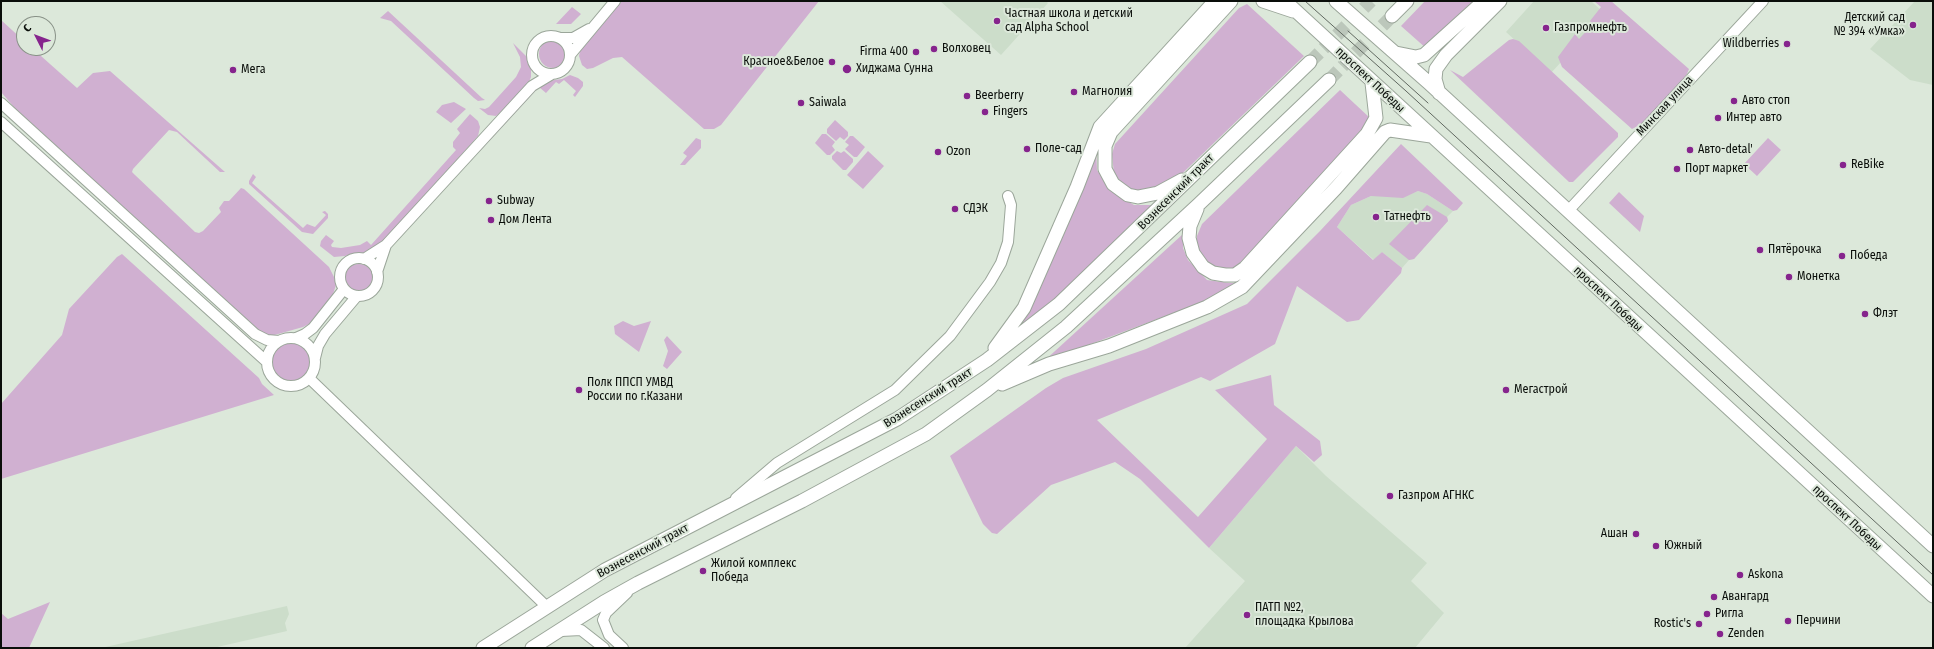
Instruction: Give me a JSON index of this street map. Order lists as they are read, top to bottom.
{
  "streets": {
    "main road": ["проспект Победы", "Вознесенский тракт"],
    "street": ["Минская улица"]
  },
  "places": [
    "Частная школа и детский сад Alpha School",
    "Детский сад № 394 «Умка»",
    "Газпромнефть",
    "Wildberries",
    "Волховец",
    "Firma 400",
    "Красное&Белое",
    "Хиджама Сунна",
    "Мега",
    "Магнолия",
    "Beerberry",
    "Авто стоп",
    "Saiwala",
    "Fingers",
    "Интер авто",
    "Поле-сад",
    "Авто-detal'",
    "Ozon",
    "ReBike",
    "Порт маркет",
    "Subway",
    "СДЭК",
    "Татнефть",
    "Дом Лента",
    "Пятёрочка",
    "Победа",
    "Монетка",
    "Флэт",
    "Полк ППСП УМВД России по г.Казани",
    "Мегастрой",
    "Газпром АГНКС",
    "Ашан",
    "Южный",
    "Жилой комплекс Победа",
    "Askona",
    "Авангард",
    "Ригла",
    "ПАТП №2, площадка Крылова",
    "Перчини",
    "Rostic's",
    "Zenden"
  ],
  "north": "top left"
}
